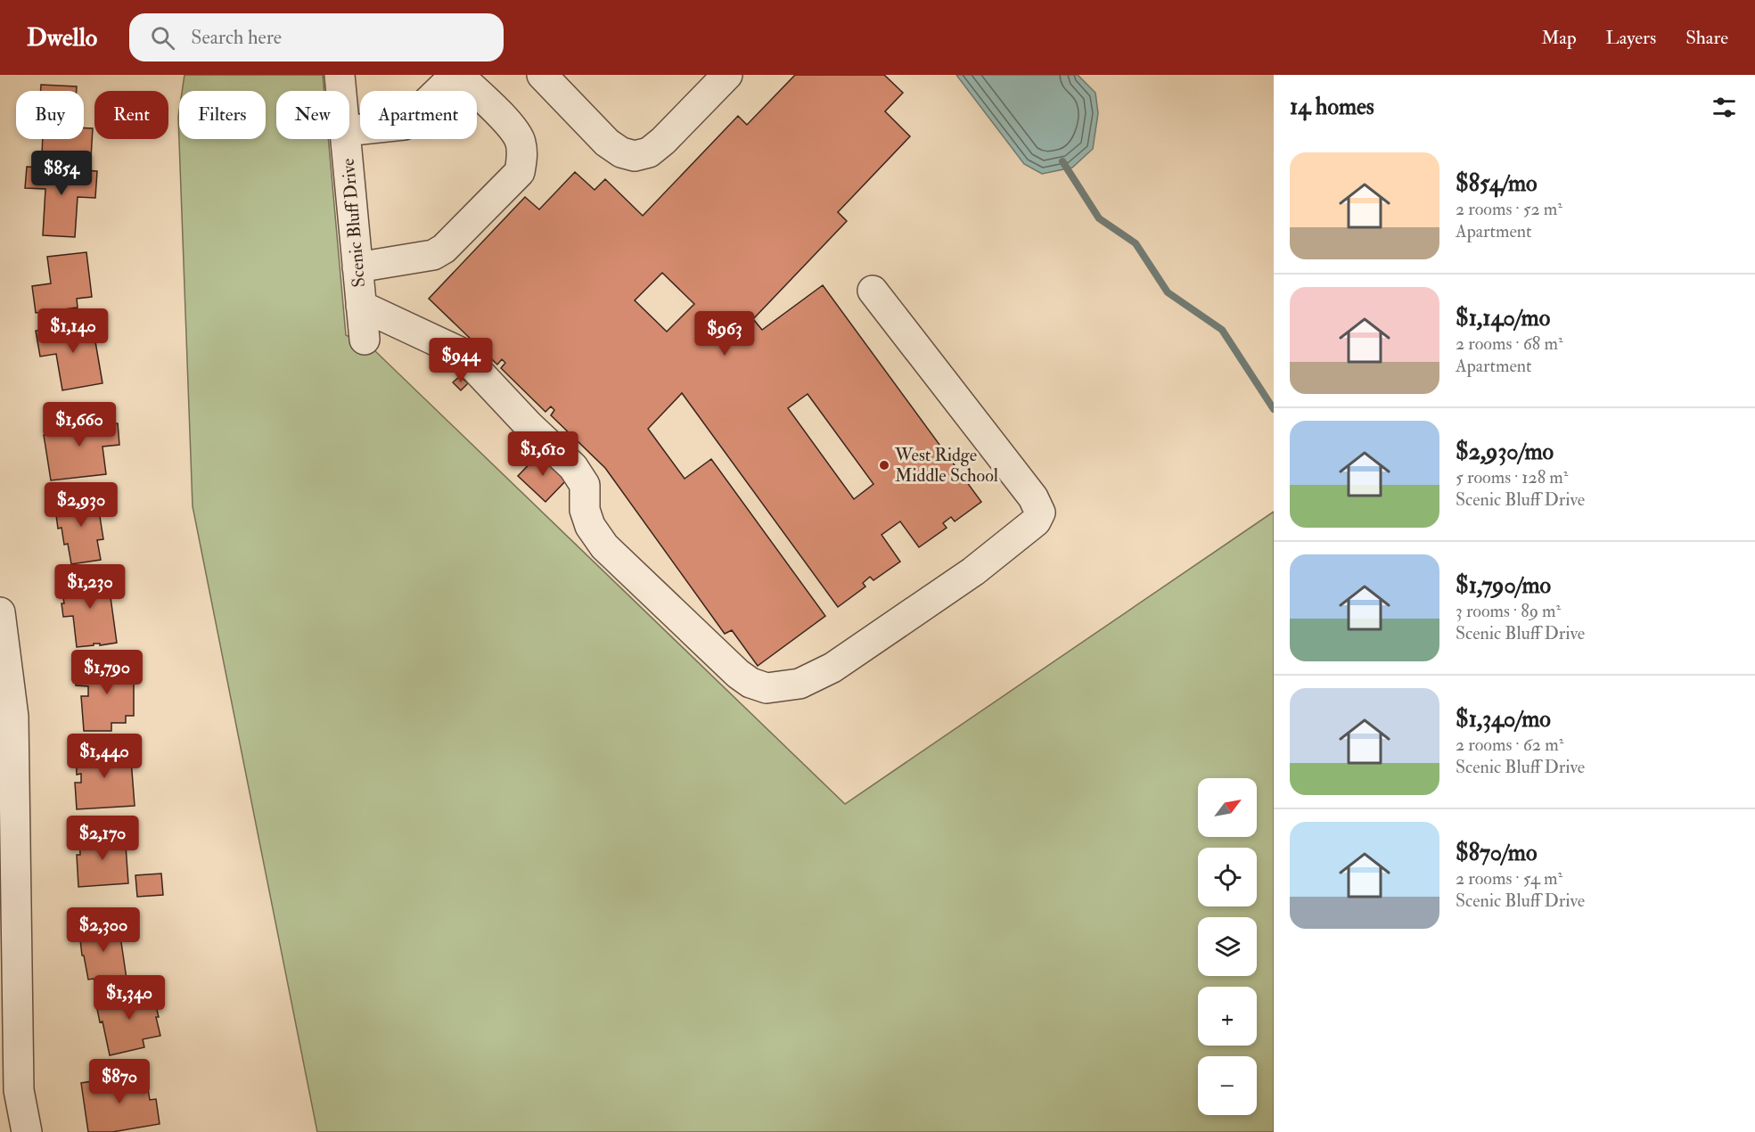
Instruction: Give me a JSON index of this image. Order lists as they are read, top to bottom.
{
  "streets": {
    "street": ["Scenic Bluff Drive"]
  },
  "places": ["West Ridge Middle School"],
  "north": "top right",
  "page": {
    "header": "Dwello",
    "search": "Search here",
    "nav": ["Map", "Layers", "Share"],
    "heading": "14 homes",
    "chip": [
      "Buy",
      "Rent",
      "Filters",
      "New",
      "Apartment"
    ],
    "list": [
      {
        "name": "$854/mo",
        "note": "2 rooms · 52 m² · Apartment"
      },
      {
        "name": "$1,140/mo",
        "note": "2 rooms · 68 m² · Apartment"
      },
      {
        "name": "$2,930/mo",
        "note": "5 rooms · 128 m² · Scenic Bluff Drive"
      },
      {
        "name": "$1,790/mo",
        "note": "3 rooms · 89 m² · Scenic Bluff Drive"
      },
      {
        "name": "$1,340/mo",
        "note": "2 rooms · 62 m² · Scenic Bluff Drive"
      },
      {
        "name": "$870/mo",
        "note": "2 rooms · 54 m² · Scenic Bluff Drive"
      }
    ],
    "price": [
      "$854",
      "$1,140",
      "$963",
      "$944",
      "$1,660",
      "$1,610",
      "$2,930",
      "$1,230",
      "$1,790",
      "$1,440",
      "$2,170",
      "$2,300",
      "$1,340",
      "$870"
    ],
    "map_buttons": ["+", "−"]
  }
}
